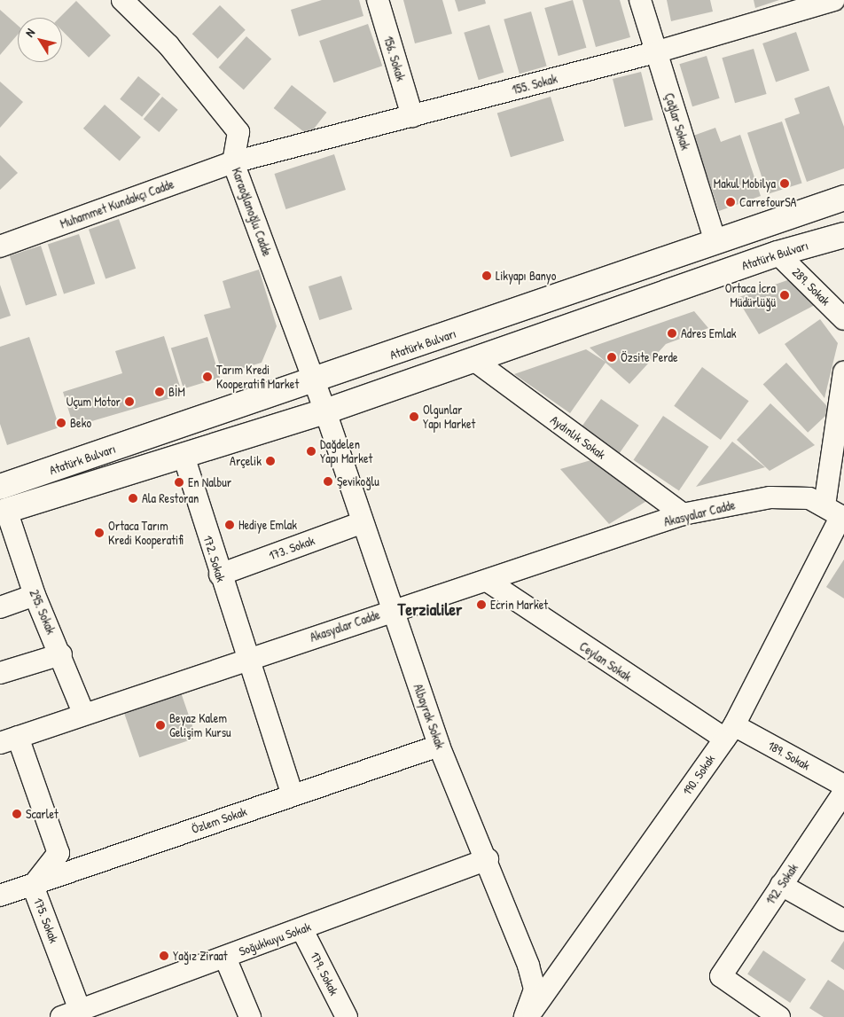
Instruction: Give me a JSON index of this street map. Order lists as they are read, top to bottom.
{
  "streets": {
    "main road": ["Atatürk Bulvarı"],
    "street": [
      "156. Sokak",
      "155. Sokak",
      "Çağlar Sokak",
      "Muhammet Kundakçı Cadde",
      "Karaoğlanoğlu Cadde",
      "289. Sokak",
      "Aydınlık Sokak",
      "Akasyalar Cadde",
      "173. Sokak",
      "172. Sokak",
      "295. Sokak",
      "Ceylan Sokak",
      "Albayrak Sokak",
      "189. Sokak",
      "190. Sokak",
      "Özlem Sokak",
      "192. Sokak",
      "175. Sokak",
      "Soğukkuyu Sokak",
      "179. Sokak"
    ]
  },
  "crossings": [
    ["156. Sokak", "155. Sokak"],
    ["155. Sokak", "Çağlar Sokak"],
    ["155. Sokak", "Muhammet Kundakçı Cadde"],
    ["155. Sokak", "Karaoğlanoğlu Cadde"],
    ["Çağlar Sokak", "Atatürk Bulvarı"],
    ["Muhammet Kundakçı Cadde", "Karaoğlanoğlu Cadde"],
    ["Karaoğlanoğlu Cadde", "Atatürk Bulvarı"],
    ["Karaoğlanoğlu Cadde", "Albayrak Sokak"],
    ["Atatürk Bulvarı", "289. Sokak"],
    ["Atatürk Bulvarı", "Aydınlık Sokak"],
    ["Atatürk Bulvarı", "172. Sokak"],
    ["Atatürk Bulvarı", "295. Sokak"],
    ["Atatürk Bulvarı", "Albayrak Sokak"],
    ["Aydınlık Sokak", "Akasyalar Cadde"],
    ["Akasyalar Cadde", "172. Sokak"],
    ["Akasyalar Cadde", "295. Sokak"],
    ["Akasyalar Cadde", "Ceylan Sokak"],
    ["Akasyalar Cadde", "Albayrak Sokak"],
    ["Akasyalar Cadde", "190. Sokak"],
    ["Akasyalar Cadde", "175. Sokak"],
    ["173. Sokak", "172. Sokak"],
    ["173. Sokak", "Albayrak Sokak"],
    ["172. Sokak", "Özlem Sokak"],
    ["Ceylan Sokak", "189. Sokak"],
    ["Ceylan Sokak", "190. Sokak"],
    ["Albayrak Sokak", "190. Sokak"],
    ["Albayrak Sokak", "Özlem Sokak"],
    ["Albayrak Sokak", "Soğukkuyu Sokak"],
    ["189. Sokak", "190. Sokak"],
    ["Özlem Sokak", "175. Sokak"],
    ["175. Sokak", "Soğukkuyu Sokak"],
    ["Soğukkuyu Sokak", "179. Sokak"]
  ],
  "districts": ["Terzialiler"],
  "places": [
    "Makul Mobilya",
    "CarrefourSA",
    "Likyapı Banyo",
    "Ortaca İcra Müdürlüğü",
    "Adres Emlak",
    "Özsite Perde",
    "Tarım Kredi Kooperatifi Market",
    "BİM",
    "Uçum Motor",
    "Olgunlar Yapı Market",
    "Beko",
    "Dağdelen Yapı Market",
    "Arçelik",
    "Şevikoğlu",
    "En Nalbur",
    "Ala Restoran",
    "Hediye Emlak",
    "Ortaca Tarım Kredi Kooperatifi",
    "Ecrin Market",
    "Beyaz Kalem Gelişim Kursu",
    "Scarlet",
    "Yağız Ziraat"
  ],
  "north": "top left"
}
